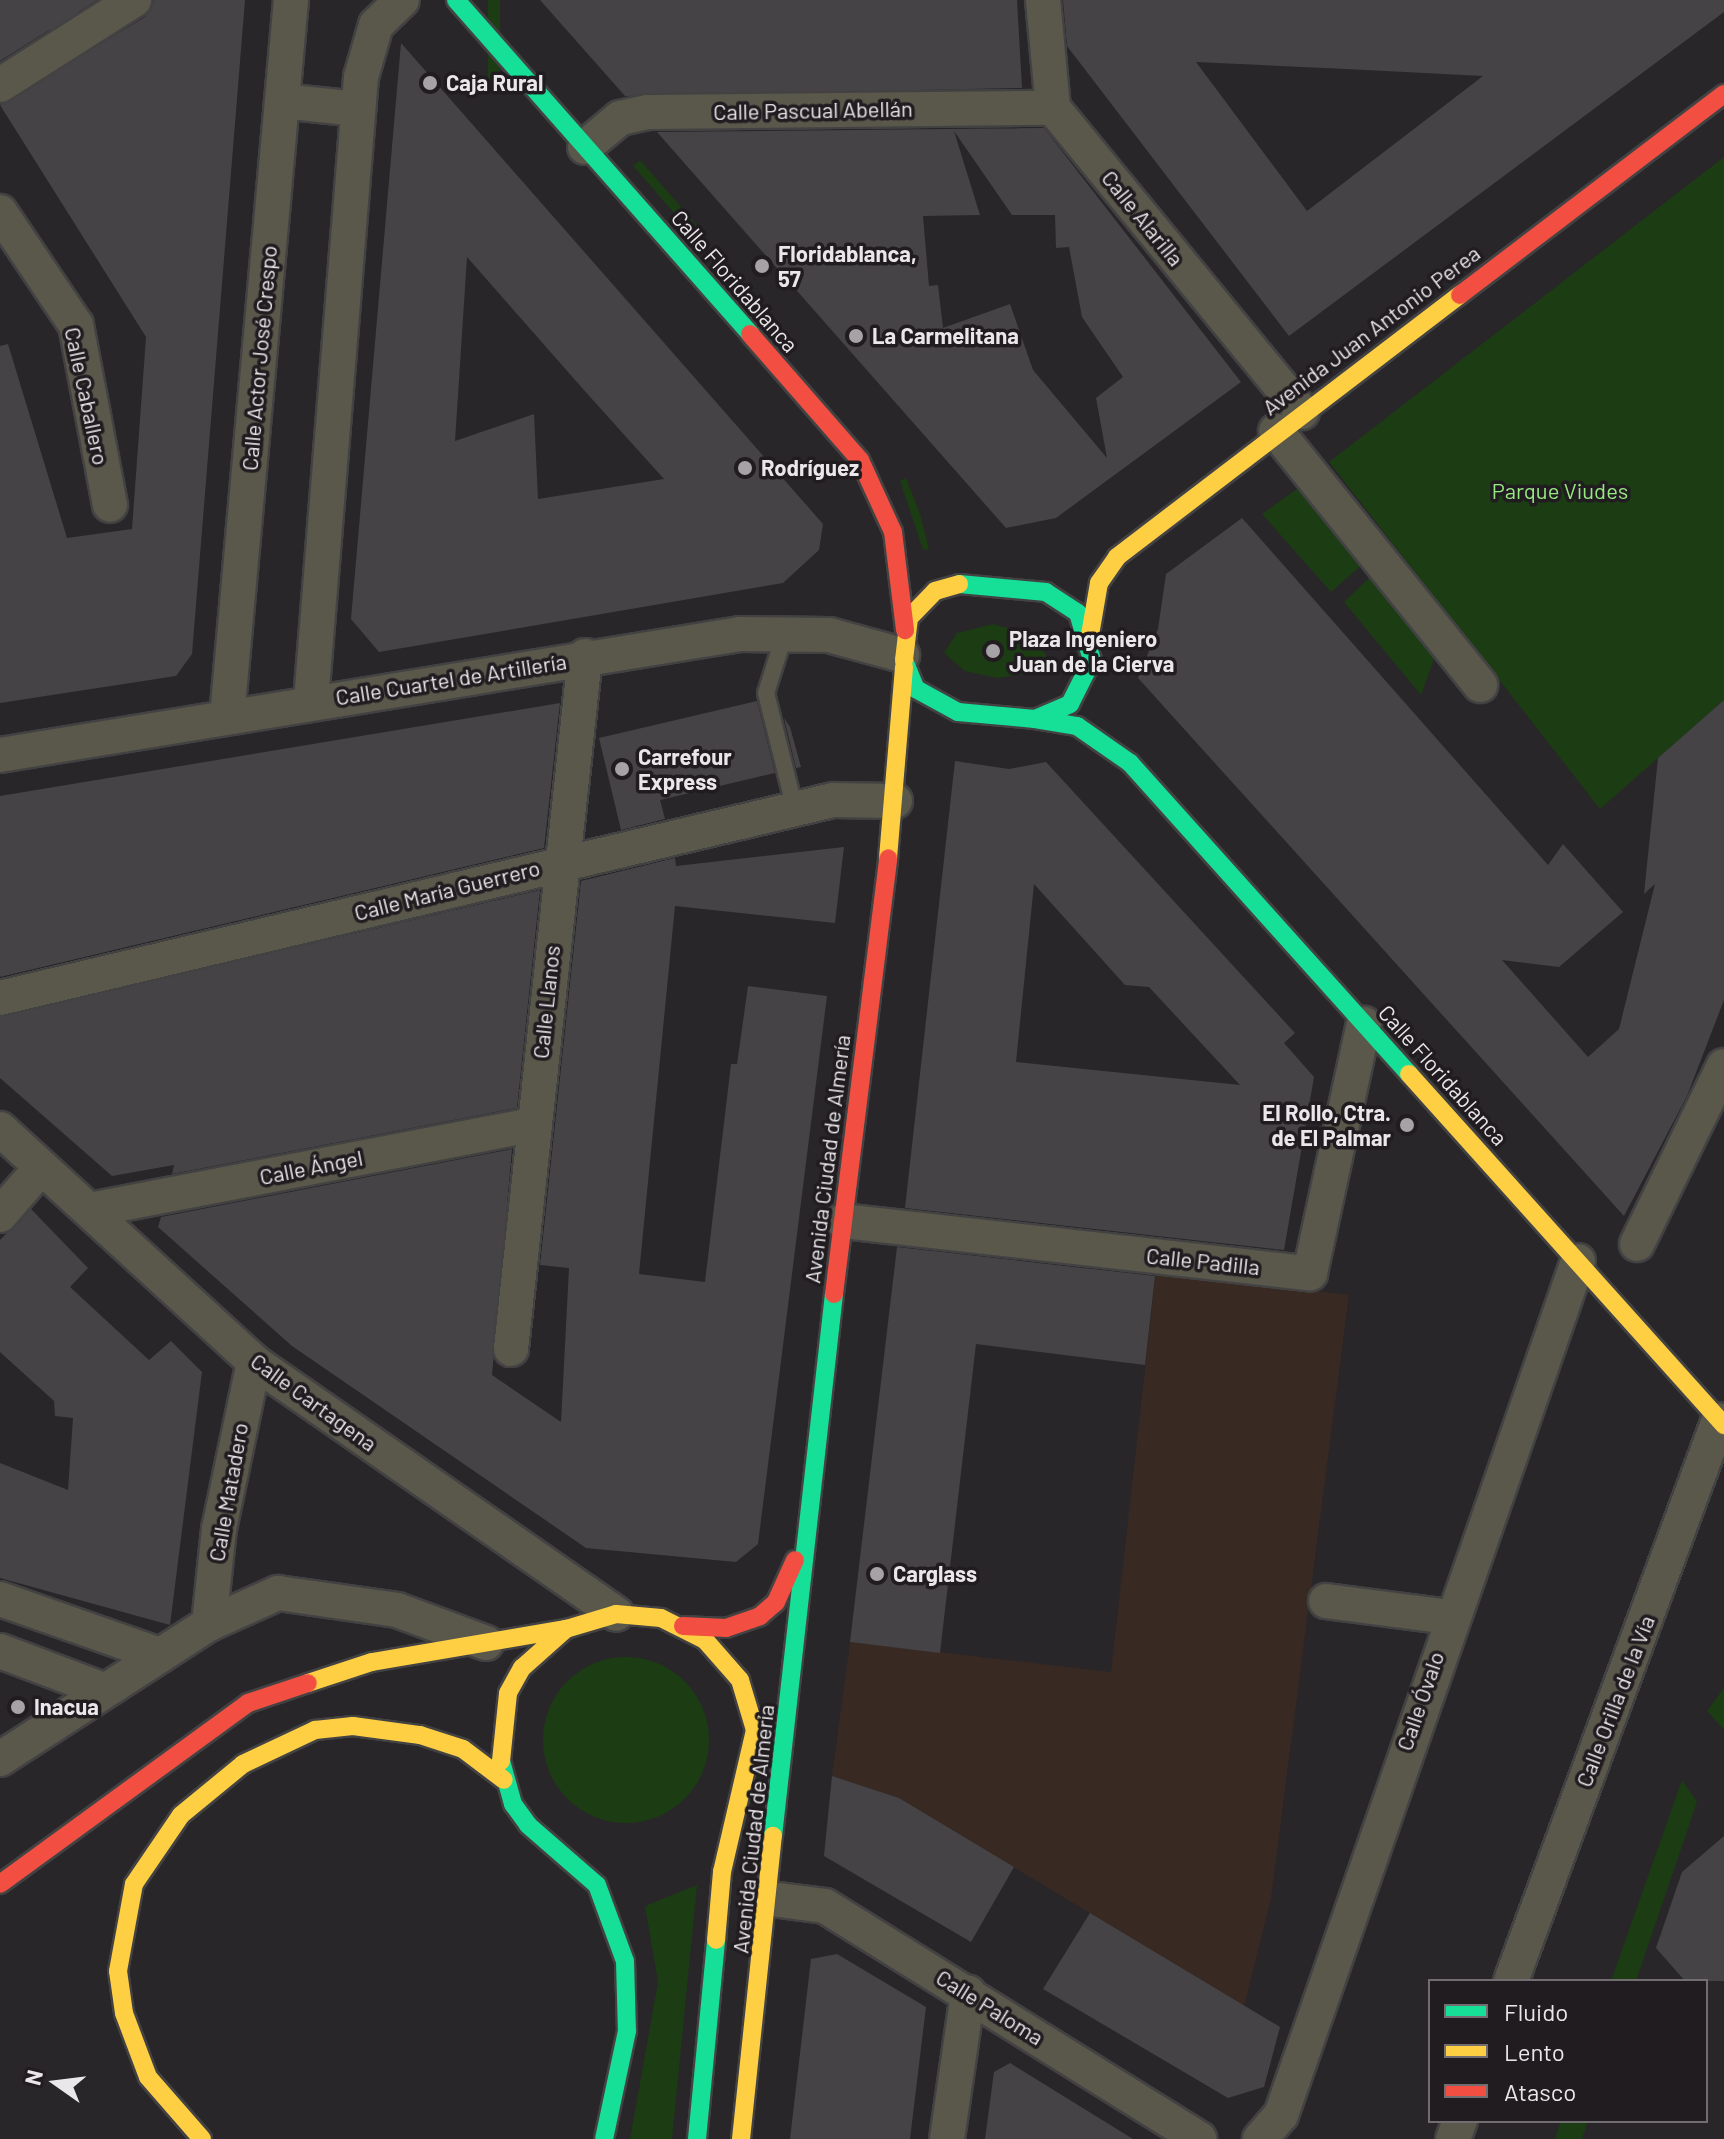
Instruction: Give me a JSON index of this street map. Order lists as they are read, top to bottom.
{
  "streets": {
    "main road": ["Calle Floridablanca", "Avenida Juan Antonio Perea", "Avenida Ciudad de Almería"],
    "street": [
      "Calle Pascual Abellán",
      "Calle Alarilla",
      "Calle Actor José Crespo",
      "Calle Caballero",
      "Calle Cuartel de Artillería",
      "Calle María Guerrero",
      "Calle Llanos",
      "Calle Ángel",
      "Calle Padilla",
      "Calle Cartagena",
      "Calle Matadero",
      "Calle Óvalo",
      "Calle Orilla de la Vía",
      "Calle Paloma"
    ]
  },
  "crossings": [
    ["Calle Pascual Abellán", "Calle Alarilla"],
    ["Calle Pascual Abellán", "Calle Floridablanca"],
    ["Calle Alarilla", "Avenida Juan Antonio Perea"],
    ["Calle Floridablanca", "Avenida Juan Antonio Perea"],
    ["Calle Floridablanca", "Calle Cuartel de Artillería"],
    ["Calle Floridablanca", "Avenida Ciudad de Almería"],
    ["Calle Floridablanca", "Calle Padilla"],
    ["Calle Floridablanca", "Calle Óvalo"],
    ["Calle Floridablanca", "Calle Orilla de la Vía"],
    ["Avenida Juan Antonio Perea", "Calle Cuartel de Artillería"],
    ["Avenida Juan Antonio Perea", "Avenida Ciudad de Almería"],
    ["Calle Actor José Crespo", "Calle Cuartel de Artillería"],
    ["Calle Cuartel de Artillería", "Calle Llanos"],
    ["Calle Cuartel de Artillería", "Avenida Ciudad de Almería"],
    ["Calle María Guerrero", "Calle Llanos"],
    ["Calle María Guerrero", "Avenida Ciudad de Almería"],
    ["Calle Llanos", "Calle Ángel"],
    ["Avenida Ciudad de Almería", "Calle Padilla"],
    ["Avenida Ciudad de Almería", "Calle Cartagena"],
    ["Avenida Ciudad de Almería", "Calle Paloma"],
    ["Calle Ángel", "Calle Cartagena"],
    ["Calle Cartagena", "Calle Matadero"]
  ],
  "parks": ["Parque Viudes"],
  "places": [
    "Caja Rural",
    "Floridablanca, 57",
    "La Carmelitana",
    "Rodríguez",
    "Plaza Ingeniero Juan de la Cierva",
    "Carrefour Express",
    "El Rollo, Ctra. de El Palmar",
    "Carglass",
    "Inacua"
  ],
  "legend": ["Fluido", "Lento", "Atasco"],
  "north": "left"
}
